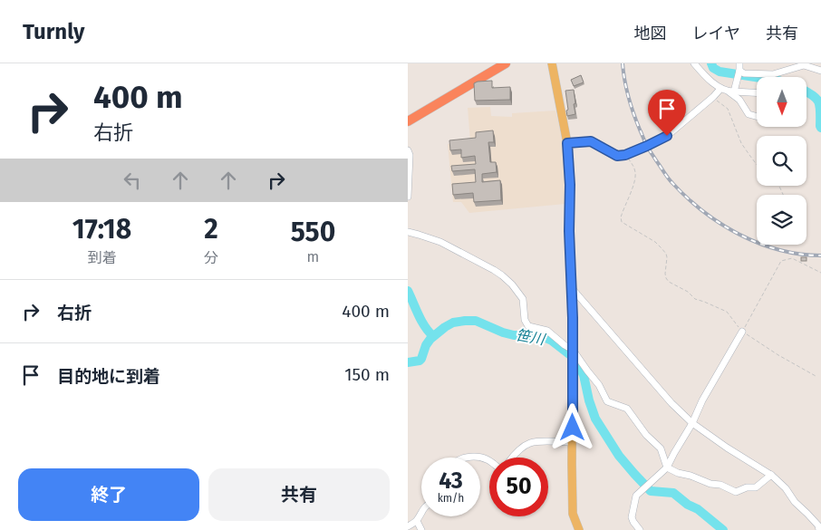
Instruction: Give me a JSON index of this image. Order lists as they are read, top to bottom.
{
  "water": ["笹川"],
  "north": "bottom",
  "page": {
    "header": "Turnly",
    "nav": ["地図", "レイヤ", "共有"],
    "turn": ["400 m", "右折"],
    "eta": [
      "17:18",
      "到着",
      "2",
      "分",
      "550",
      "m"
    ],
    "list": [
      {
        "name": "右折",
        "value": "400 m"
      },
      {
        "name": "目的地に到着",
        "value": "150 m"
      }
    ],
    "speed": "43 km/h",
    "limit": "50",
    "buttons": ["終了", "共有"]
  }
}
